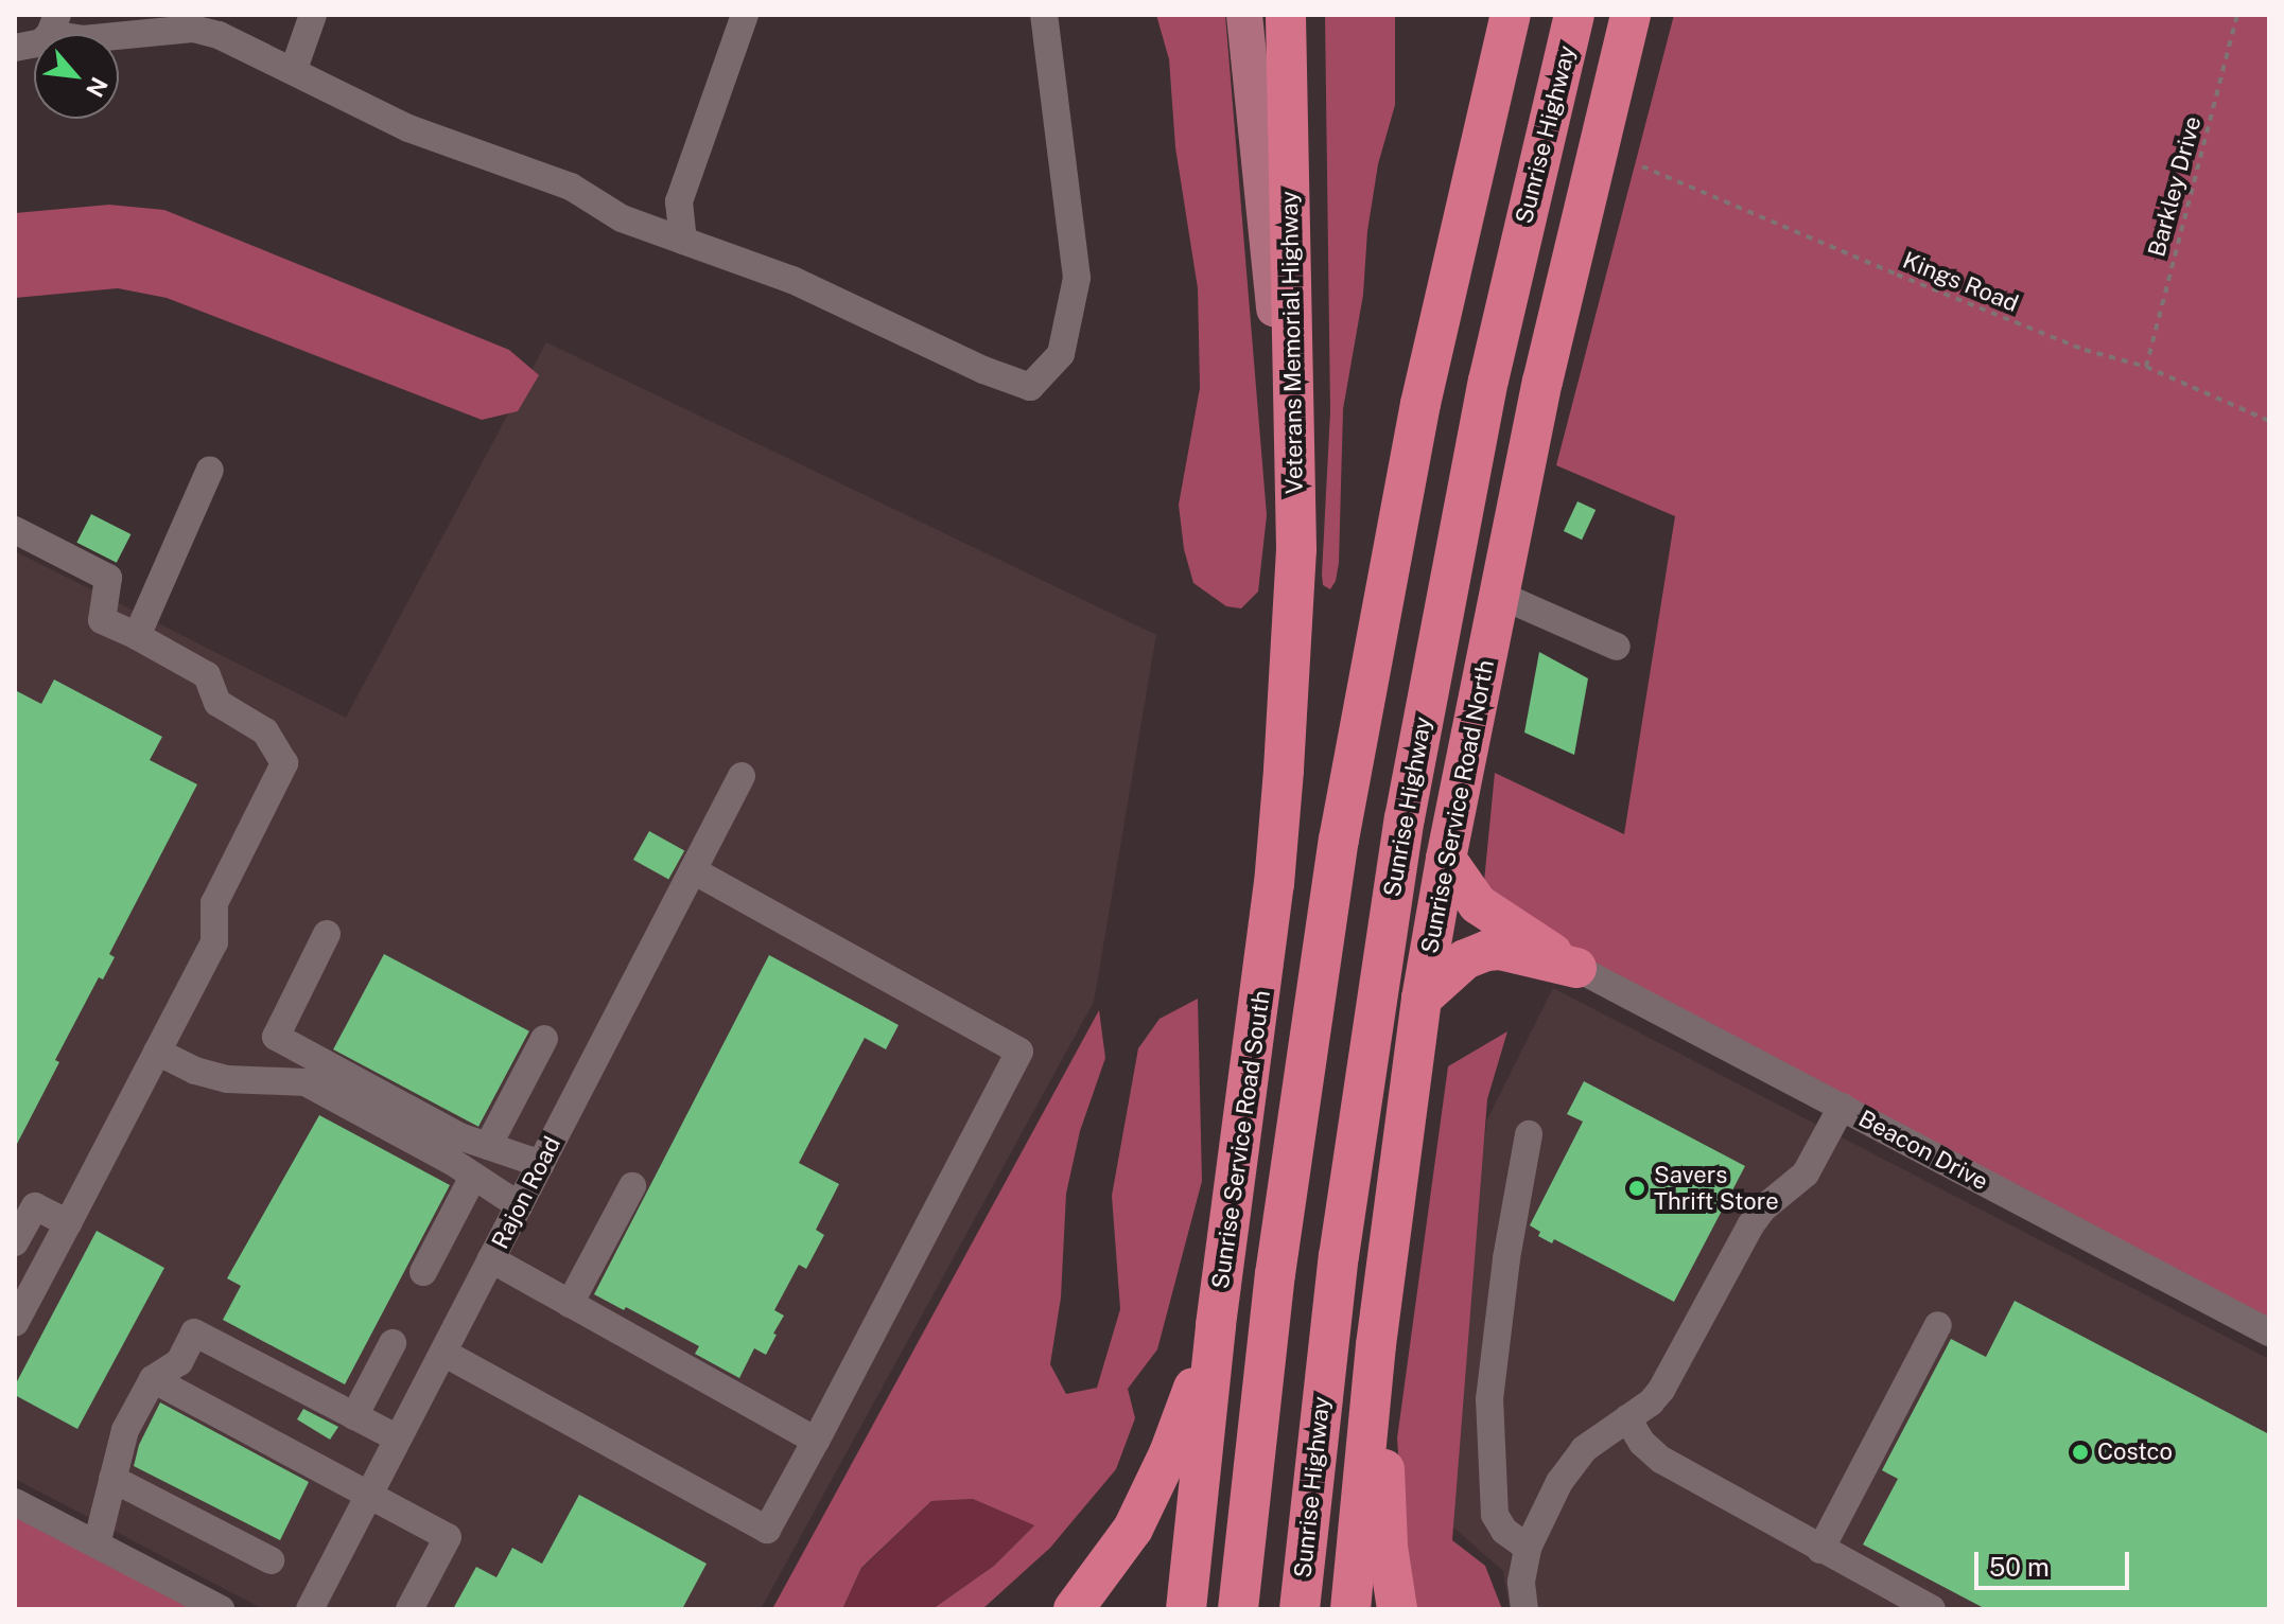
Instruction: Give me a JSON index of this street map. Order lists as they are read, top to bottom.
{
  "streets": {
    "highway": [
      "Sunrise Highway",
      "Veterans Memorial Highway",
      "Sunrise Service Road North",
      "Sunrise Service Road South"
    ],
    "street": ["Beacon Drive", "Rajon Road"],
    "path": ["Barkley Drive", "Kings Road"]
  },
  "crossings": [
    ["Barkley Drive", "Kings Road"],
    ["Veterans Memorial Highway", "Sunrise Service Road South"]
  ],
  "places": ["Savers Thrift Store", "Costco"],
  "scale_bar": "50 m",
  "north": "bottom right"
}
